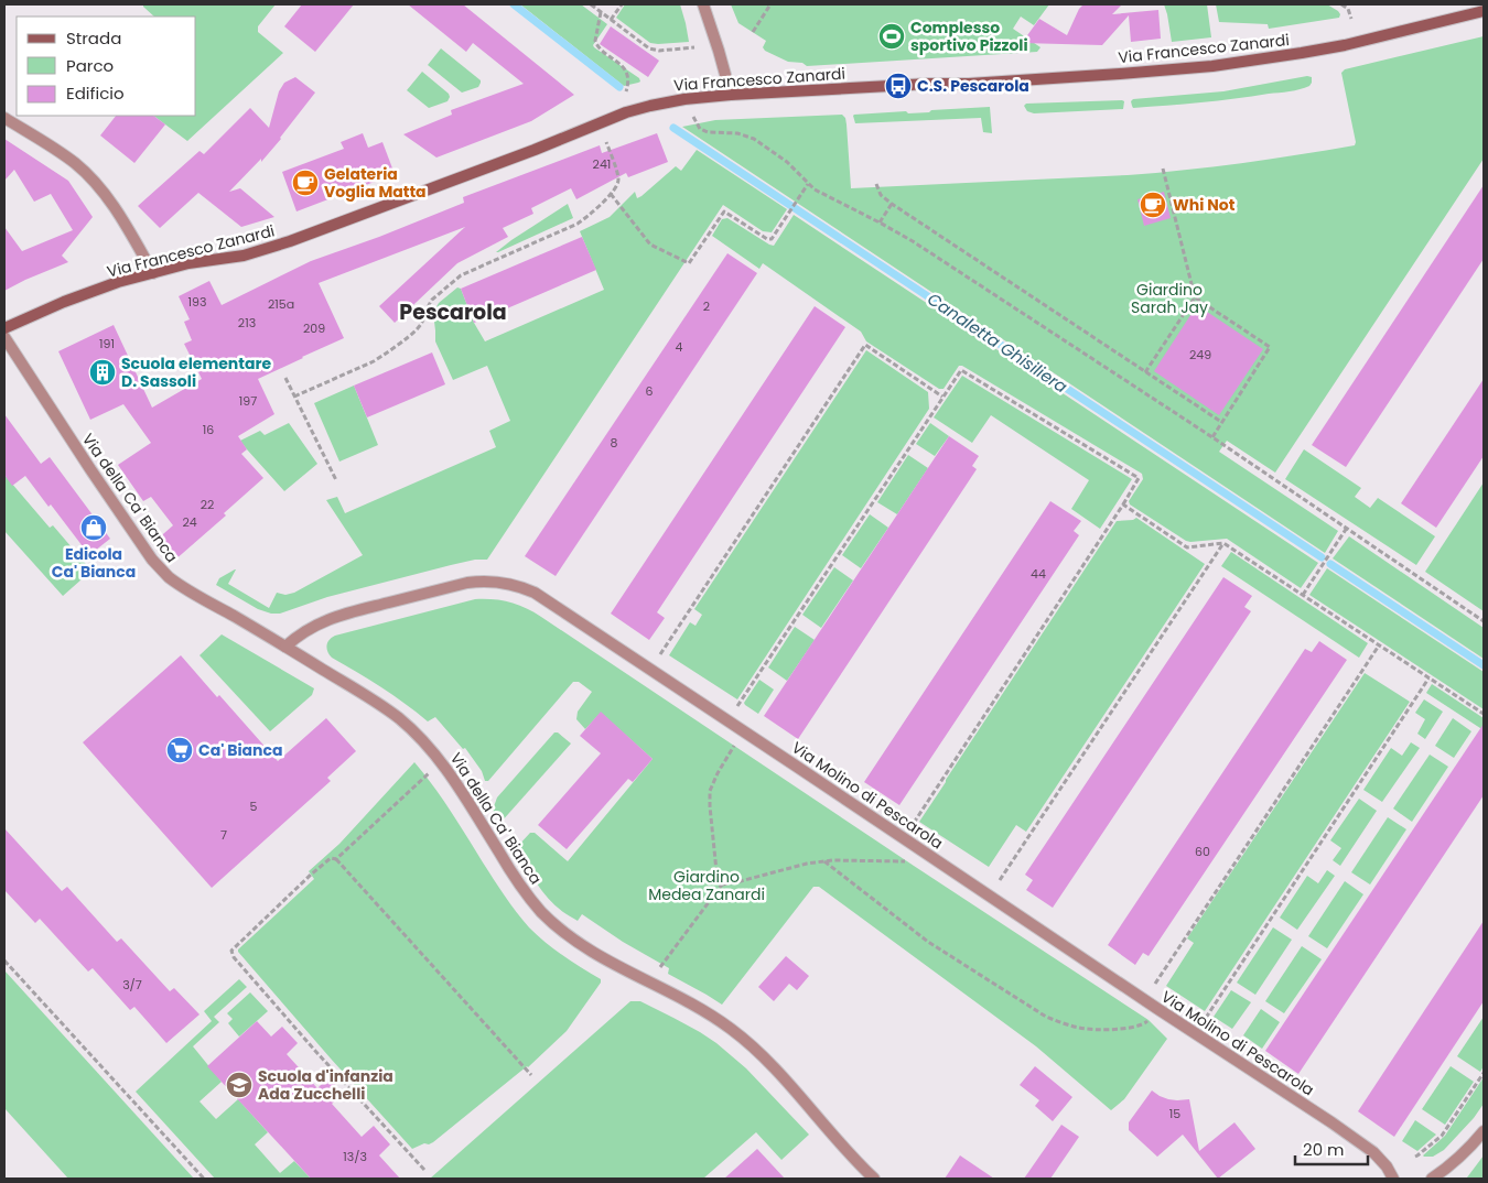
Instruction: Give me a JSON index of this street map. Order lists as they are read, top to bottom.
{
  "streets": {
    "main road": ["Via Francesco Zanardi"],
    "street": ["Via della Ca' Bianca", "Via Molino di Pescarola"]
  },
  "crossings": [
    ["Via della Ca' Bianca", "Via Molino di Pescarola"]
  ],
  "districts": ["Pescarola"],
  "water": ["Canaletta Ghisiliera"],
  "parks": ["Giardino Sarah Jay", "Giardino Medea Zanardi"],
  "places": {
    "sports": ["Complesso sportivo Pizzoli"],
    "bus stop": ["C.S. Pescarola"],
    "cafe": ["Gelateria Voglia Matta", "Whi Not"],
    "building": ["Scuola elementare D. Sassoli"],
    "shop": ["Edicola Ca' Bianca"],
    "supermarket": ["Ca' Bianca"],
    "school or university": ["Scuola d'infanzia Ada Zucchelli"]
  },
  "house_numbers": [
    "241",
    "193",
    "215a",
    "2",
    "213",
    "209",
    "191",
    "4",
    "249",
    "6",
    "197",
    "16",
    "8",
    "22",
    "24",
    "44",
    "5",
    "7",
    "60",
    "3/7",
    "15",
    "13/3"
  ],
  "legend": ["Strada", "Parco", "Edificio"],
  "scale_bar": "20 m"
}
